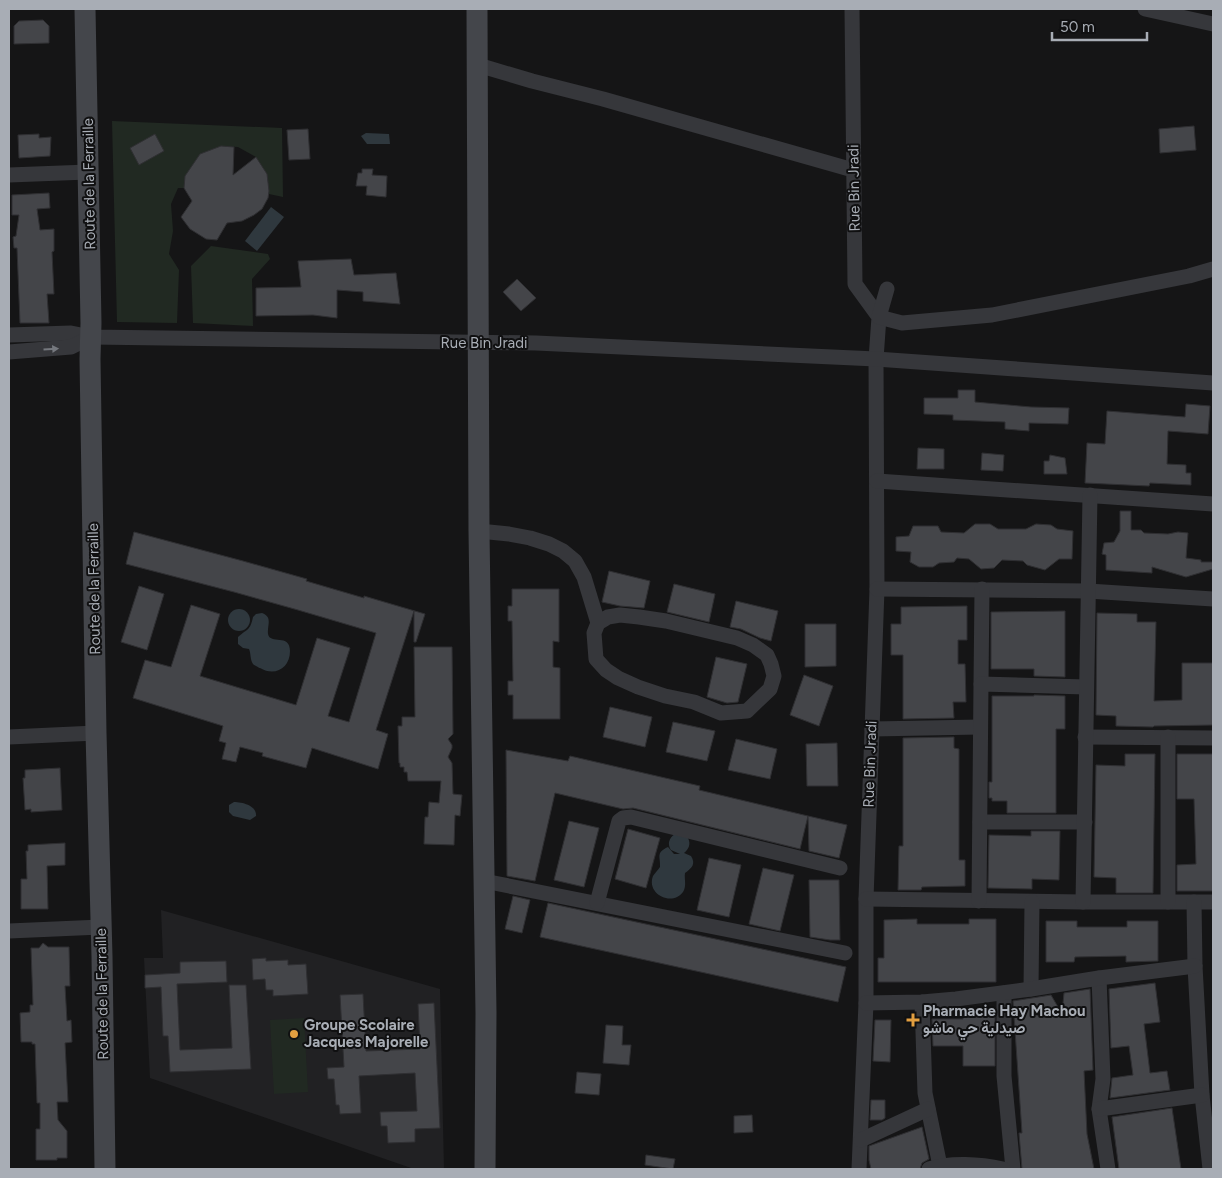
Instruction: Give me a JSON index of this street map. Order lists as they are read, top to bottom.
{
  "streets": {
    "street": ["Route de la Ferraille", "Rue Bin Jradi"]
  },
  "crossings": [
    ["Route de la Ferraille", "Rue Bin Jradi"]
  ],
  "places": {
    "health": ["Pharmacie Hay Machou صيدلية حي ماشو"],
    "other": ["Groupe Scolaire Jacques Majorelle"]
  },
  "scale_bar": "50 m"
}
